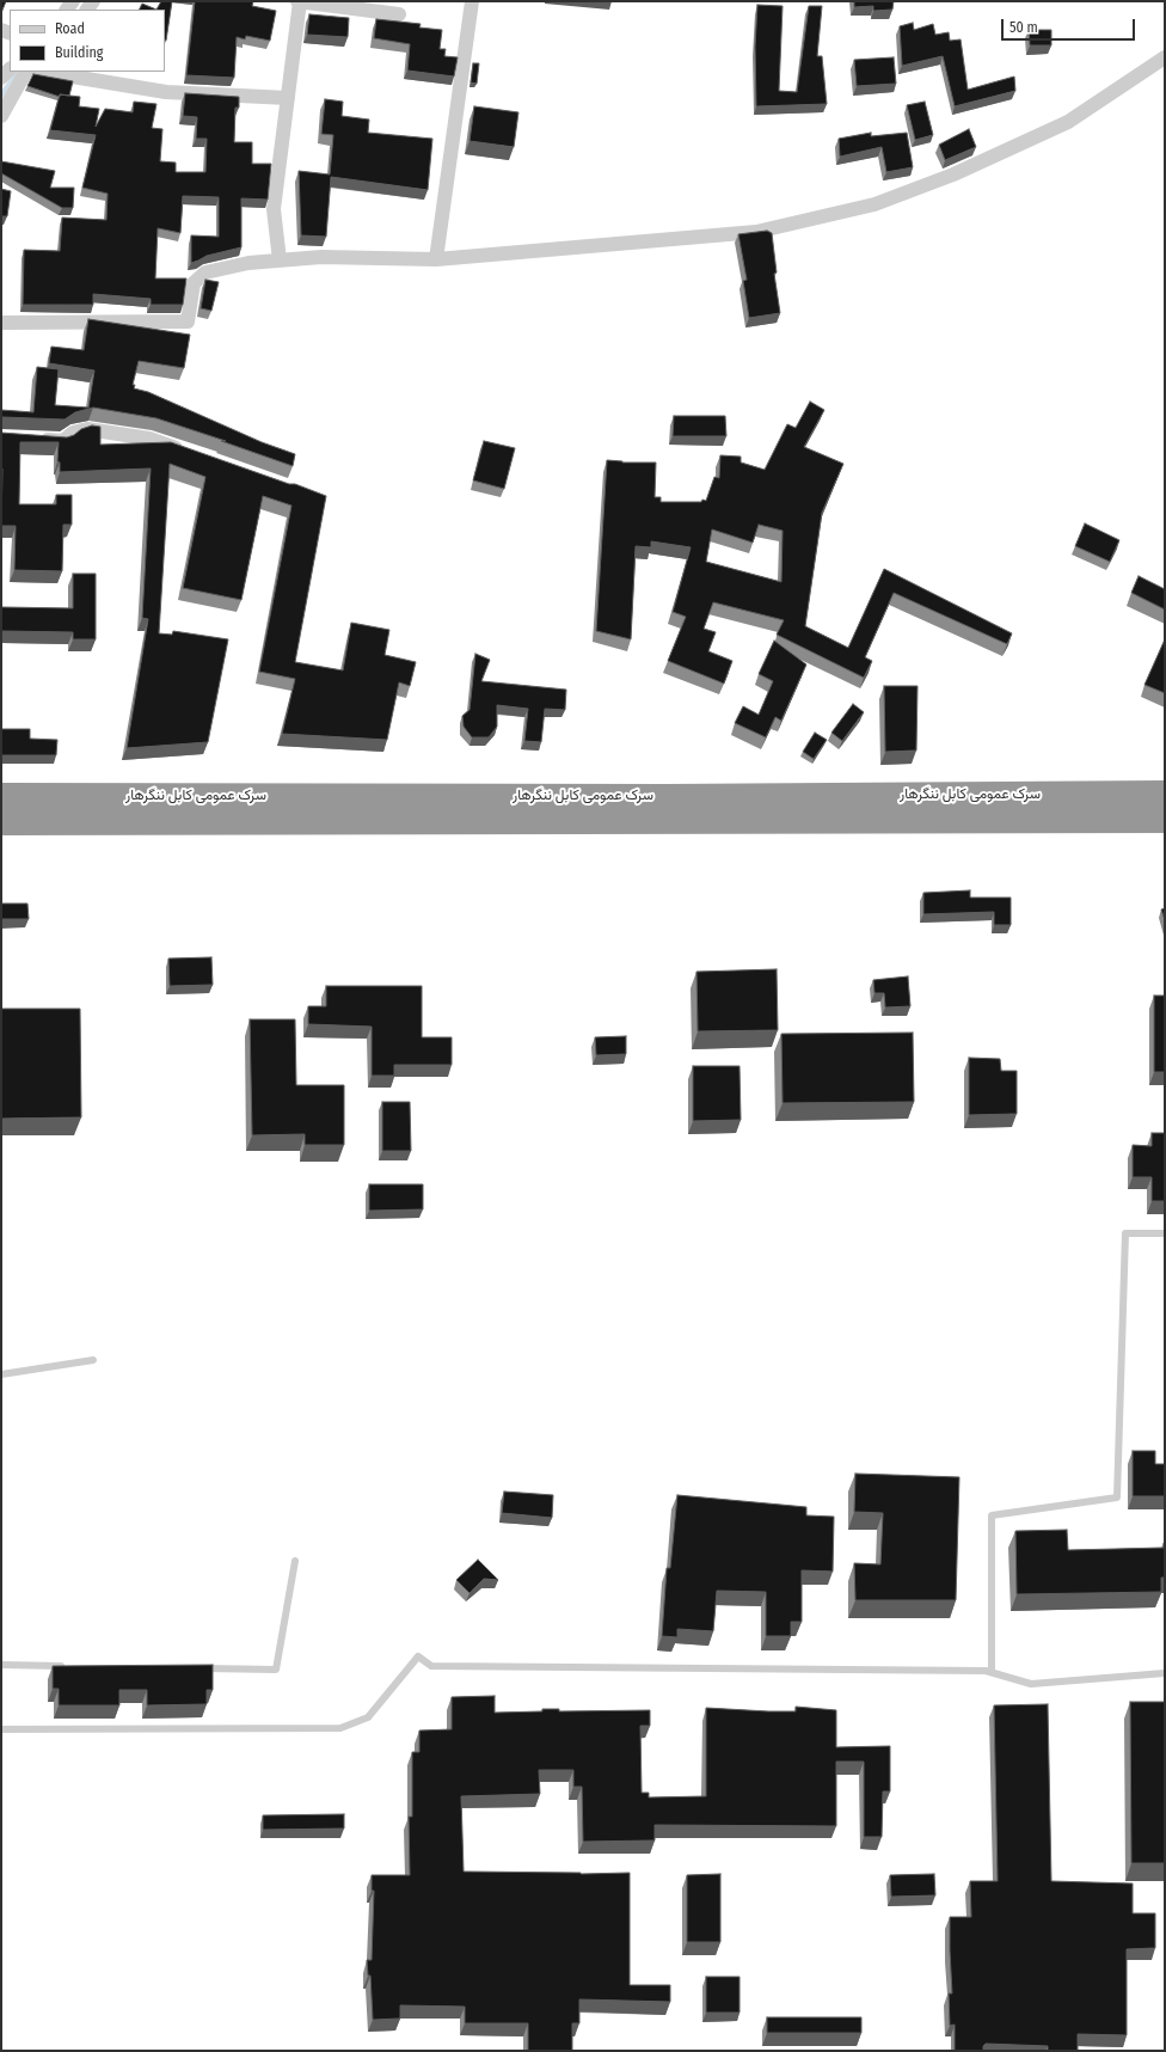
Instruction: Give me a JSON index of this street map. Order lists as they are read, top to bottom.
{
  "streets": {
    "highway": ["سرک عمومی کابل ننگرهار"]
  },
  "legend": ["Road", "Building"],
  "scale_bar": "50 m"
}
